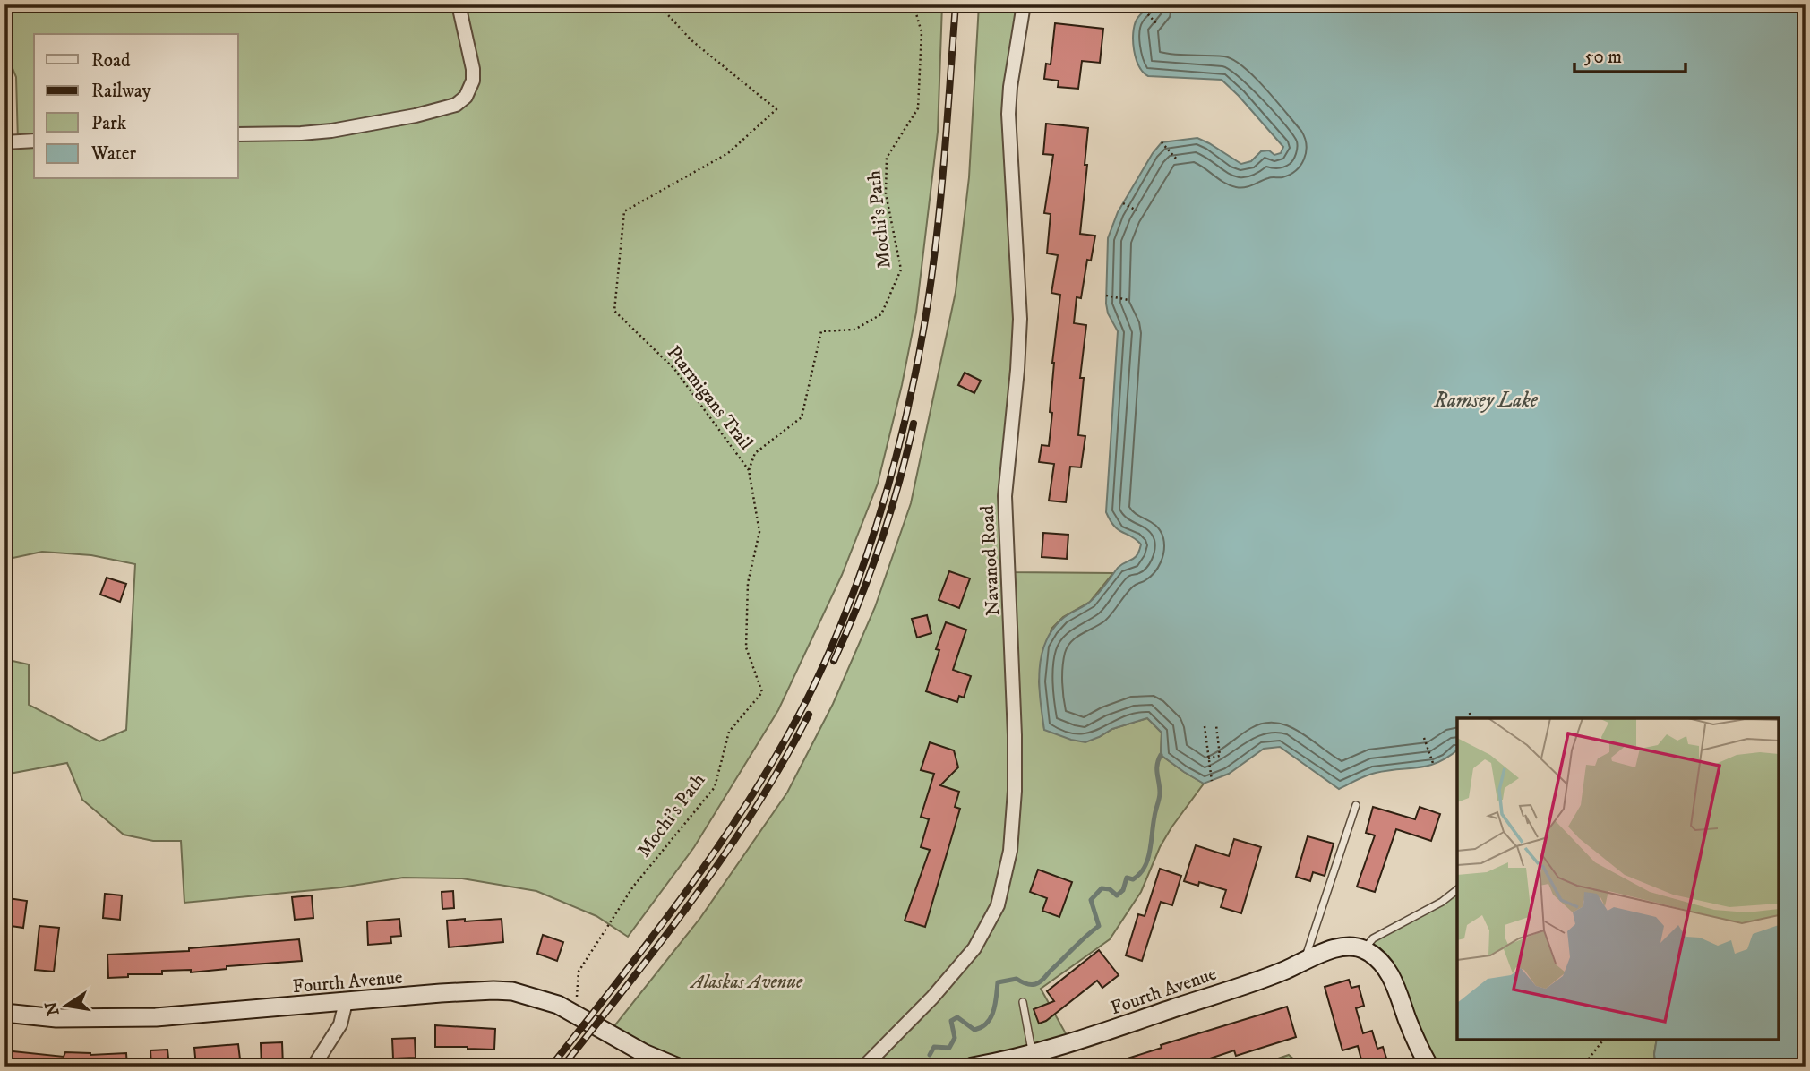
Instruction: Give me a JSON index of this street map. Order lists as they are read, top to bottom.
{
  "streets": {
    "street": ["Navanod Road", "Fourth Avenue"],
    "path": ["Mochi's Path", "Ptarmigans Trail"]
  },
  "crossings": [
    ["Mochi's Path", "Ptarmigans Trail"],
    ["Mochi's Path", "Fourth Avenue"]
  ],
  "water": ["Ramsey Lake"],
  "parks": ["Alaskas Avenue"],
  "legend": [
    "Road",
    "Railway",
    "Park",
    "Water"
  ],
  "scale_bar": "50 m",
  "north": "left"
}
